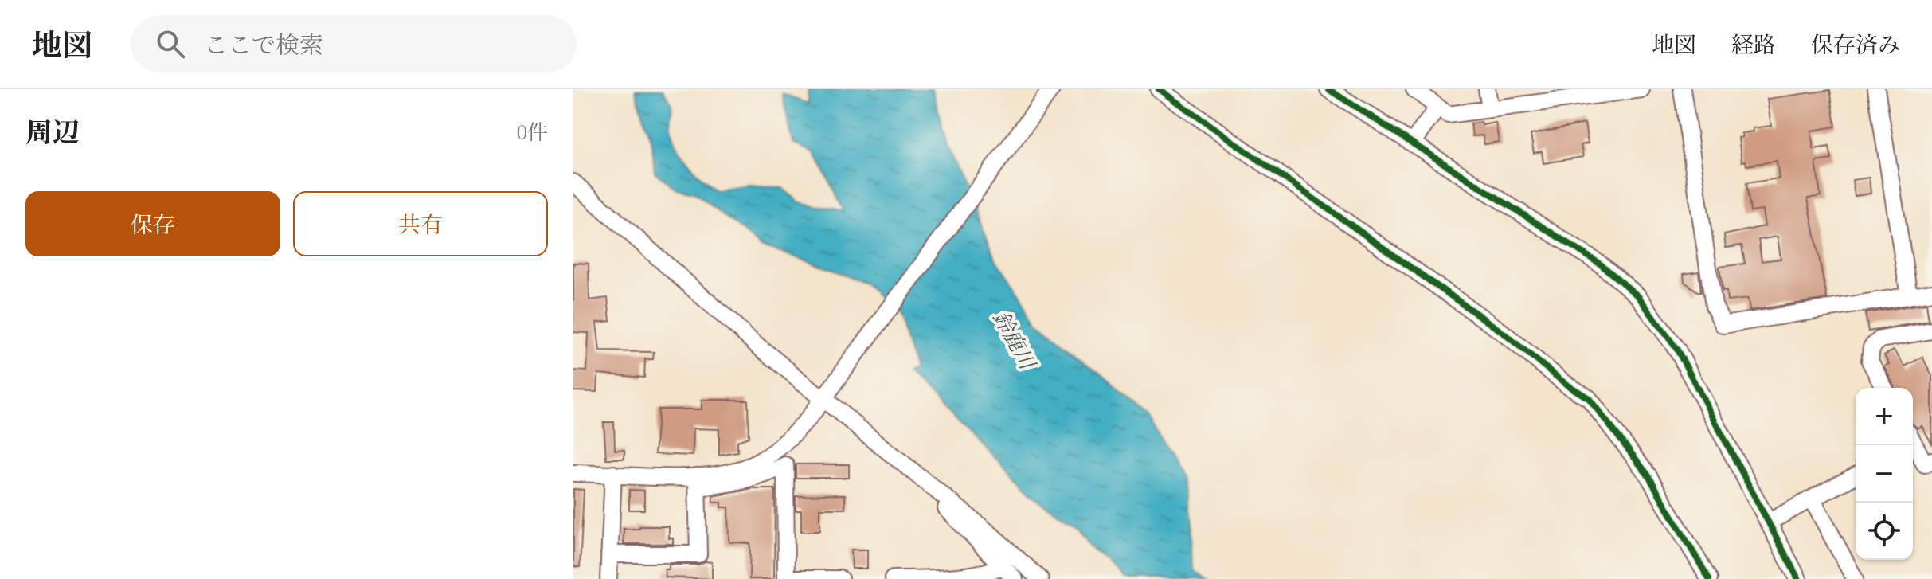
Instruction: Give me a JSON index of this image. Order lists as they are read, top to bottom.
{
  "water": ["鈴鹿川"],
  "page": {
    "header": "地図",
    "search": "ここで検索",
    "nav": ["地図", "経路", "保存済み"],
    "heading": ["周辺", "0件"],
    "buttons": ["保存", "共有"],
    "map_buttons": ["+", "−"]
  }
}
